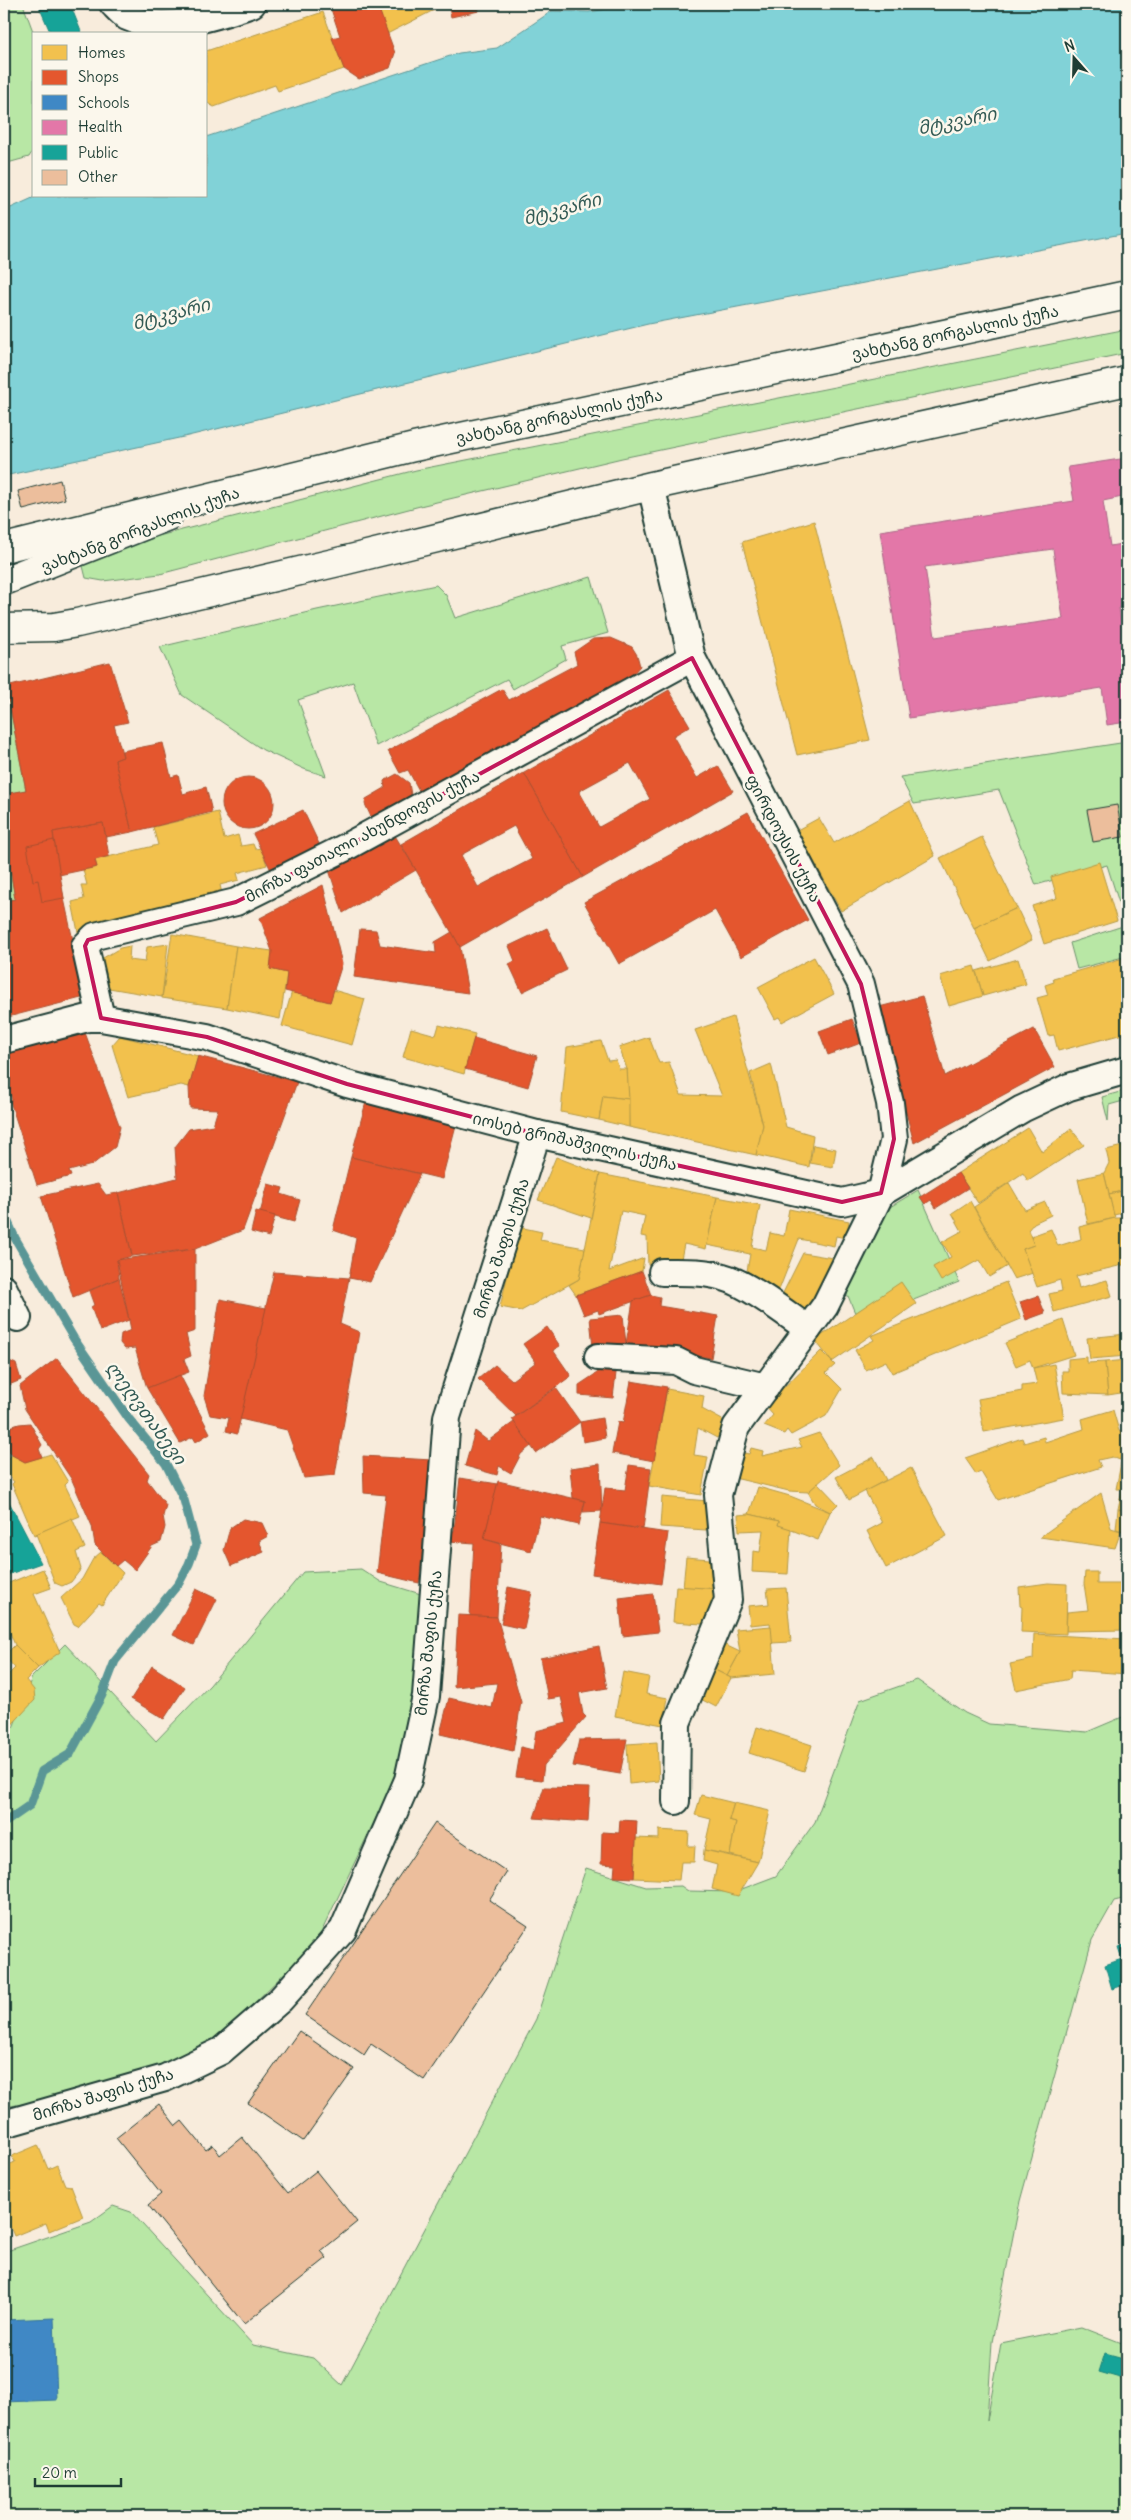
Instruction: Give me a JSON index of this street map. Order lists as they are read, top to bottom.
{
  "streets": {
    "main road": ["ვახტანგ გორგასლის ქუჩა"],
    "street": [
      "მირზა ფათალი ახუნდოვის ქუჩა",
      "ფირდოუსის ქუჩა",
      "იოსებ გრიშაშვილის ქუჩა",
      "მირზა შაფის ქუჩა"
    ]
  },
  "crossings": [
    ["მირზა ფათალი ახუნდოვის ქუჩა", "ფირდოუსის ქუჩა"],
    ["მირზა ფათალი ახუნდოვის ქუჩა", "იოსებ გრიშაშვილის ქუჩა"],
    ["ფირდოუსის ქუჩა", "იოსებ გრიშაშვილის ქუჩა"],
    ["იოსებ გრიშაშვილის ქუჩა", "მირზა შაფის ქუჩა"]
  ],
  "water": ["მტკვარი", "ლეღვთახევი"],
  "legend": [
    "Homes",
    "Shops",
    "Schools",
    "Health",
    "Public",
    "Other"
  ],
  "scale_bar": "20 m",
  "north": "top"
}
